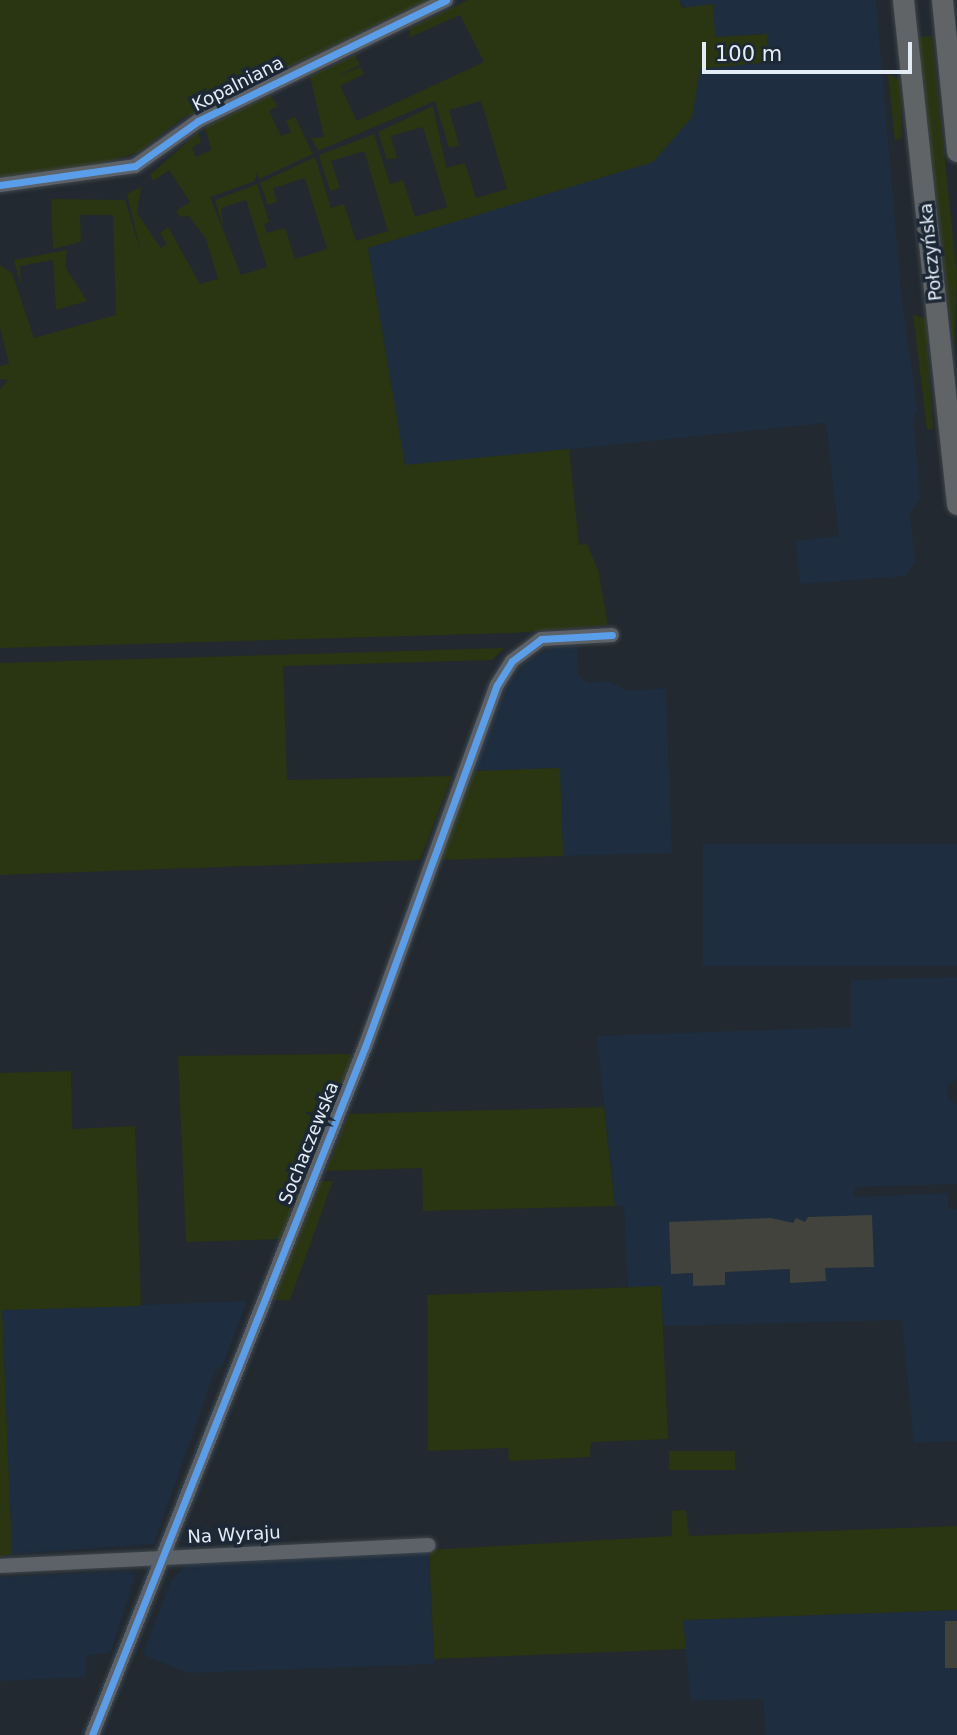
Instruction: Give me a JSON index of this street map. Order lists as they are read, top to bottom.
{
  "streets": {
    "main road": ["Połczyńska"],
    "street": ["Kopalniana", "Sochaczewska", "Na Wyraju"]
  },
  "crossings": [
    ["Sochaczewska", "Na Wyraju"]
  ],
  "scale_bar": "100 m"
}
